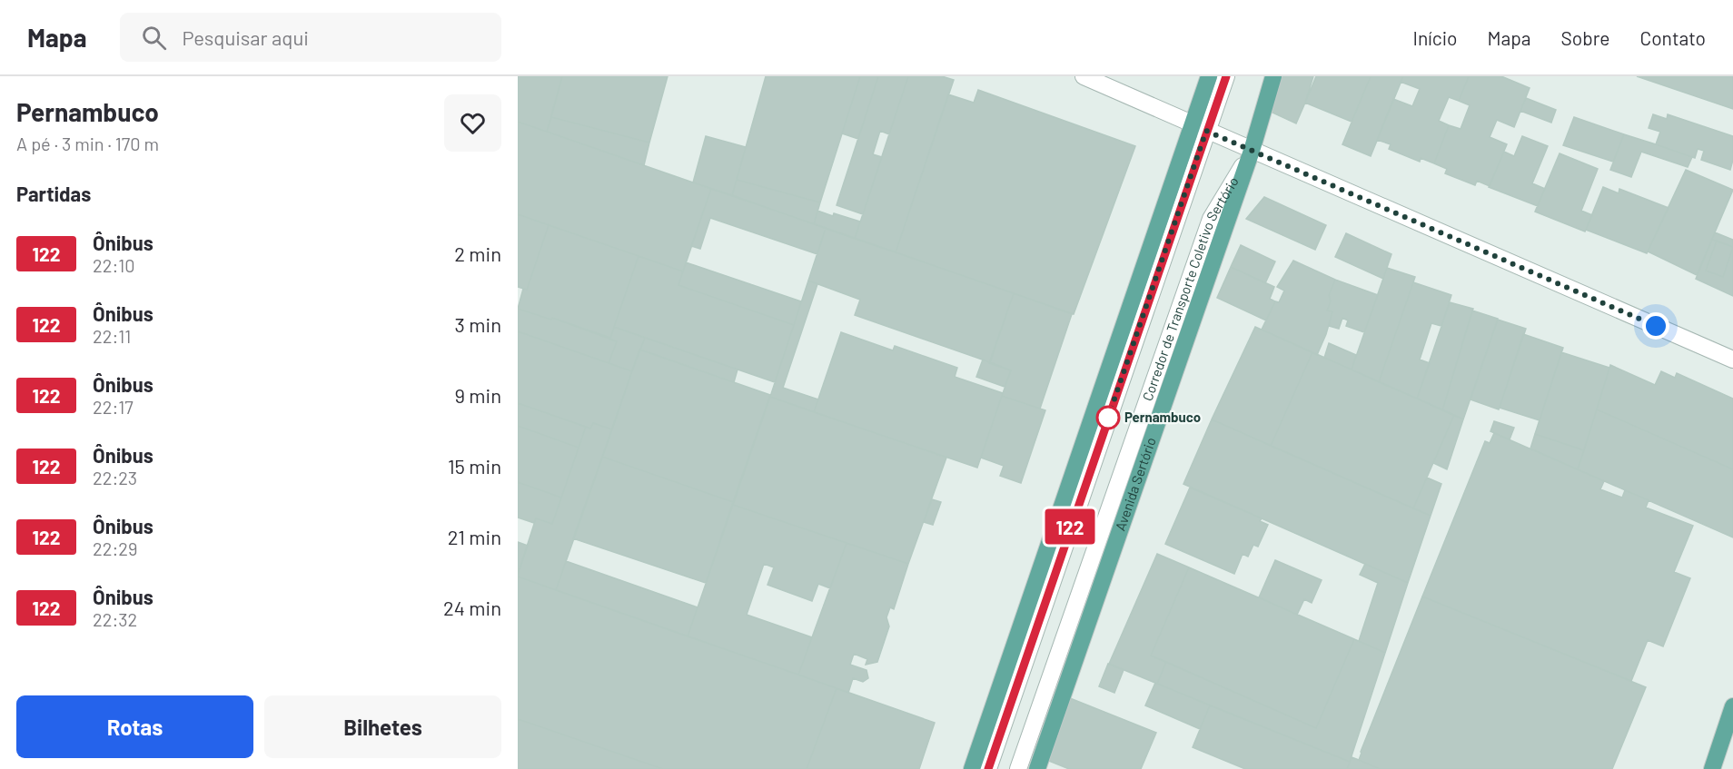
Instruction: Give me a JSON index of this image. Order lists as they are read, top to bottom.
{
  "streets": {
    "main road": ["Avenida Sertório"],
    "street": ["Corredor de Transporte Coletivo Sertório"]
  },
  "crossings": [
    ["Corredor de Transporte Coletivo Sertório", "Avenida Sertório"]
  ],
  "places": ["Pernambuco"],
  "lines": ["bus line 122"],
  "page": {
    "header": "Mapa",
    "search": "Pesquisar aqui",
    "nav": [
      "Início",
      "Mapa",
      "Sobre",
      "Contato"
    ],
    "heading": [
      ["Pernambuco", "A pé · 3 min · 170 m"],
      "Partidas"
    ],
    "on_map": "122",
    "list": [
      {
        "mark": "122",
        "name": "Ônibus",
        "note": "22:10",
        "value": "2 min"
      },
      {
        "mark": "122",
        "name": "Ônibus",
        "note": "22:11",
        "value": "3 min"
      },
      {
        "mark": "122",
        "name": "Ônibus",
        "note": "22:17",
        "value": "9 min"
      },
      {
        "mark": "122",
        "name": "Ônibus",
        "note": "22:23",
        "value": "15 min"
      },
      {
        "mark": "122",
        "name": "Ônibus",
        "note": "22:29",
        "value": "21 min"
      },
      {
        "mark": "122",
        "name": "Ônibus",
        "note": "22:32",
        "value": "24 min"
      }
    ],
    "buttons": ["Rotas", "Bilhetes"]
  }
}
